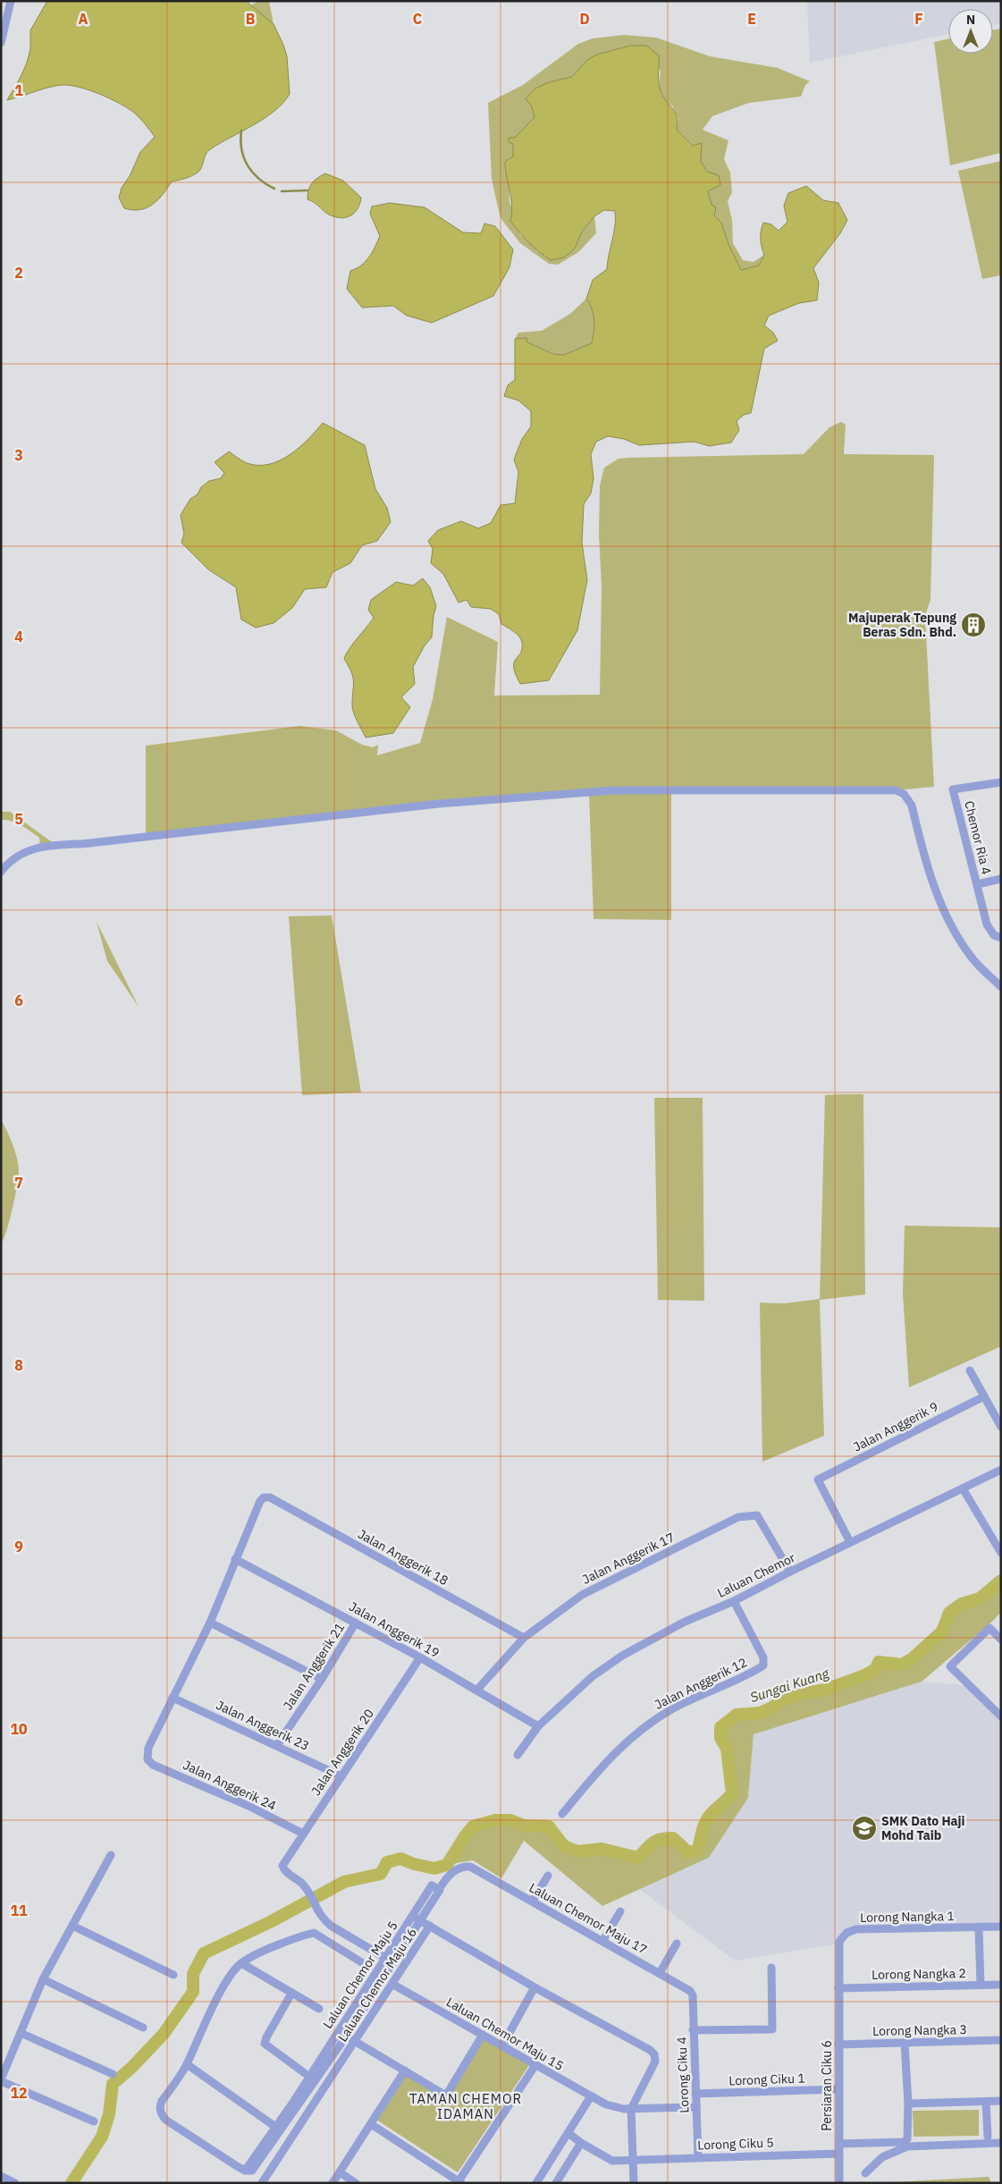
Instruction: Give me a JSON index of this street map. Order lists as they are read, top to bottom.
{
  "streets": {
    "street": [
      "Chemor Ria 4",
      "Jalan Anggerik 9",
      "Jalan Anggerik 18",
      "Jalan Anggerik 17",
      "Laluan Chemor",
      "Jalan Anggerik 19",
      "Jalan Anggerik 21",
      "Jalan Anggerik 12",
      "Jalan Anggerik 23",
      "Jalan Anggerik 20",
      "Jalan Anggerik 24",
      "Lorong Nangka 1",
      "Laluan Chemor Maju 17",
      "Lorong Nangka 2",
      "Laluan Chemor Maju 5",
      "Laluan Chemor Maju 16",
      "Lorong Nangka 3",
      "Laluan Chemor Maju 15",
      "Lorong Ciku 4",
      "Lorong Ciku 1",
      "Persiaran Ciku 6",
      "Lorong Ciku 5"
    ]
  },
  "crossings": [
    ["Jalan Anggerik 9", "Laluan Chemor"],
    ["Jalan Anggerik 18", "Jalan Anggerik 17"],
    ["Jalan Anggerik 18", "Jalan Anggerik 19"],
    ["Jalan Anggerik 17", "Laluan Chemor"],
    ["Jalan Anggerik 17", "Jalan Anggerik 19"],
    ["Laluan Chemor", "Jalan Anggerik 19"],
    ["Laluan Chemor", "Jalan Anggerik 12"],
    ["Jalan Anggerik 19", "Jalan Anggerik 21"],
    ["Jalan Anggerik 19", "Jalan Anggerik 20"],
    ["Jalan Anggerik 21", "Jalan Anggerik 23"],
    ["Jalan Anggerik 23", "Jalan Anggerik 20"],
    ["Jalan Anggerik 23", "Jalan Anggerik 24"],
    ["Jalan Anggerik 20", "Jalan Anggerik 24"],
    ["Jalan Anggerik 20", "Laluan Chemor Maju 5"],
    ["Lorong Nangka 1", "Lorong Nangka 2"],
    ["Lorong Nangka 1", "Persiaran Ciku 6"],
    ["Laluan Chemor Maju 17", "Laluan Chemor Maju 5"],
    ["Laluan Chemor Maju 17", "Lorong Ciku 4"],
    ["Lorong Nangka 2", "Persiaran Ciku 6"],
    ["Laluan Chemor Maju 16", "Laluan Chemor Maju 15"],
    ["Lorong Nangka 3", "Persiaran Ciku 6"],
    ["Laluan Chemor Maju 15", "Lorong Ciku 4"],
    ["Lorong Ciku 4", "Lorong Ciku 1"],
    ["Lorong Ciku 4", "Lorong Ciku 5"],
    ["Lorong Ciku 1", "Persiaran Ciku 6"],
    ["Persiaran Ciku 6", "Lorong Ciku 5"]
  ],
  "districts": ["TAMAN CHEMOR IDAMAN"],
  "water": ["Sungai Kuang"],
  "places": {
    "building": ["Majuperak Tepung Beras Sdn. Bhd."],
    "school or university": ["SMK Dato Haji Mohd Taib"]
  },
  "north": "top",
  "grid": {
    "columns": [
      "A",
      "B",
      "C",
      "D",
      "E",
      "F"
    ],
    "rows": [
      "1",
      "2",
      "3",
      "4",
      "5",
      "6",
      "7",
      "8",
      "9",
      "10",
      "11",
      "12"
    ]
  }
}
